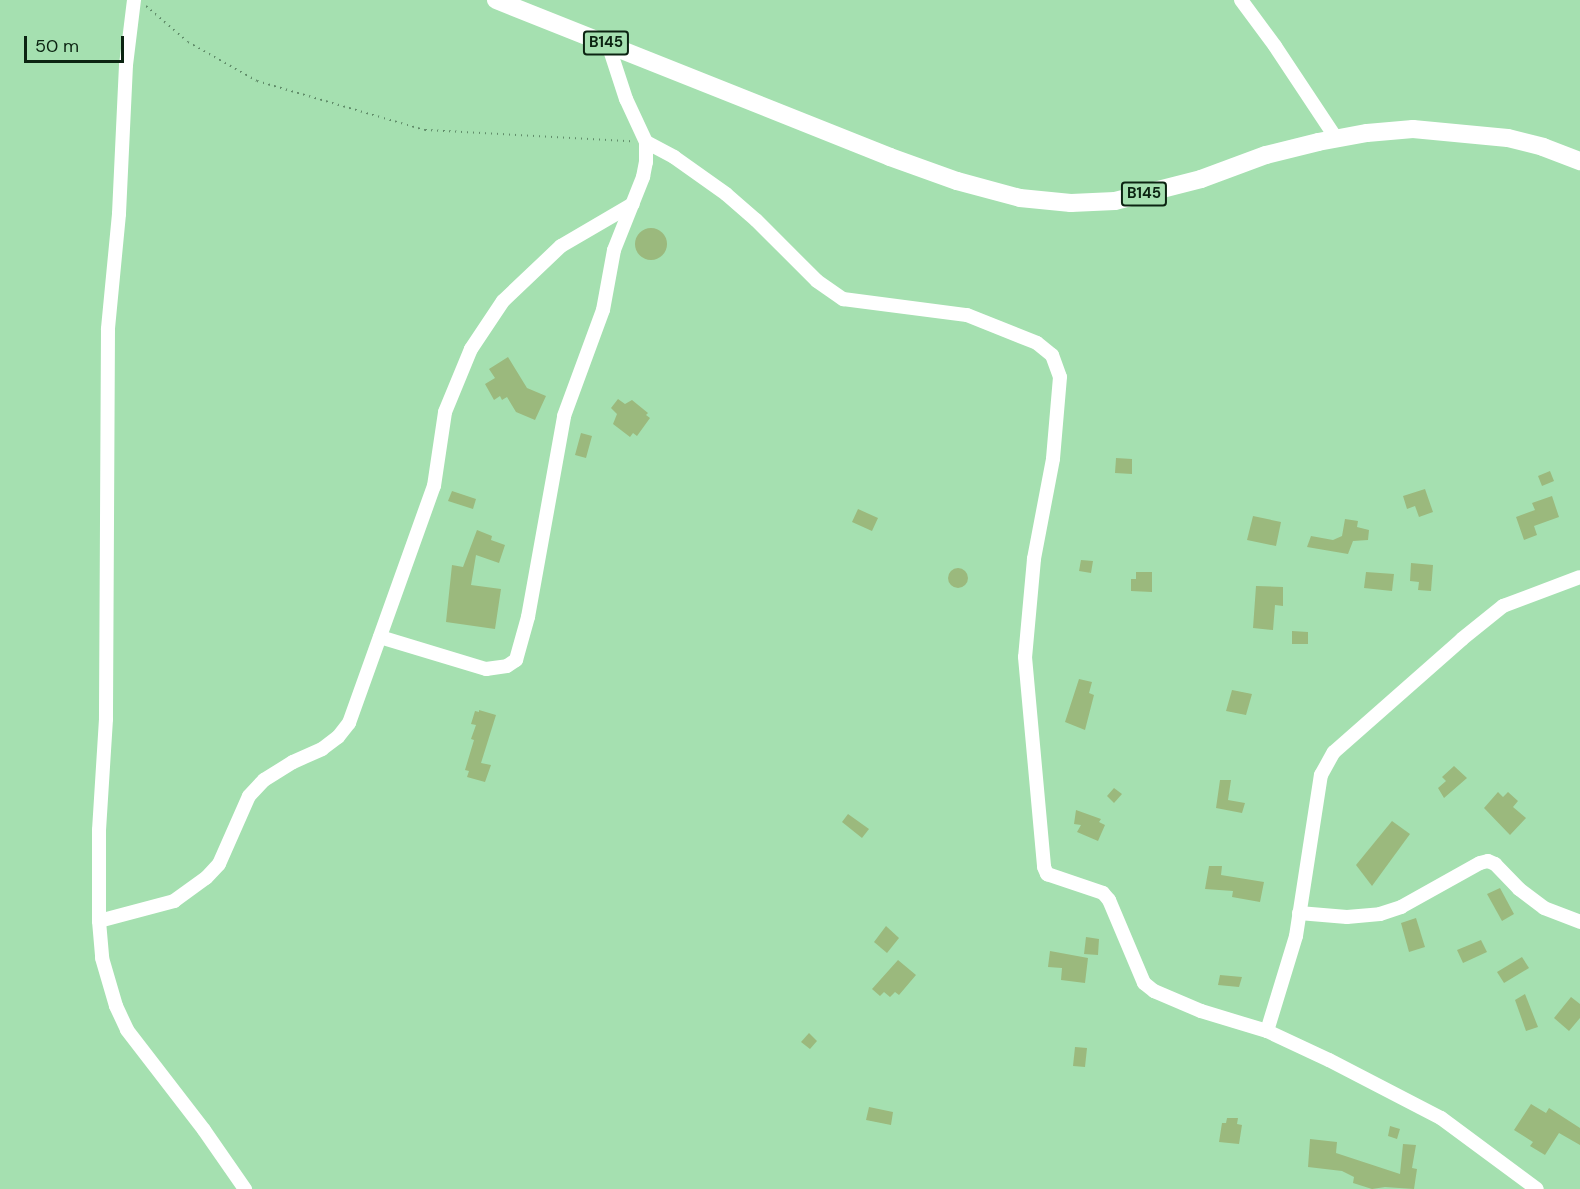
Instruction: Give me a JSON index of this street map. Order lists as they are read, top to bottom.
{
  "streets": {
    "main road": ["B145"]
  },
  "scale_bar": "50 m"
}
